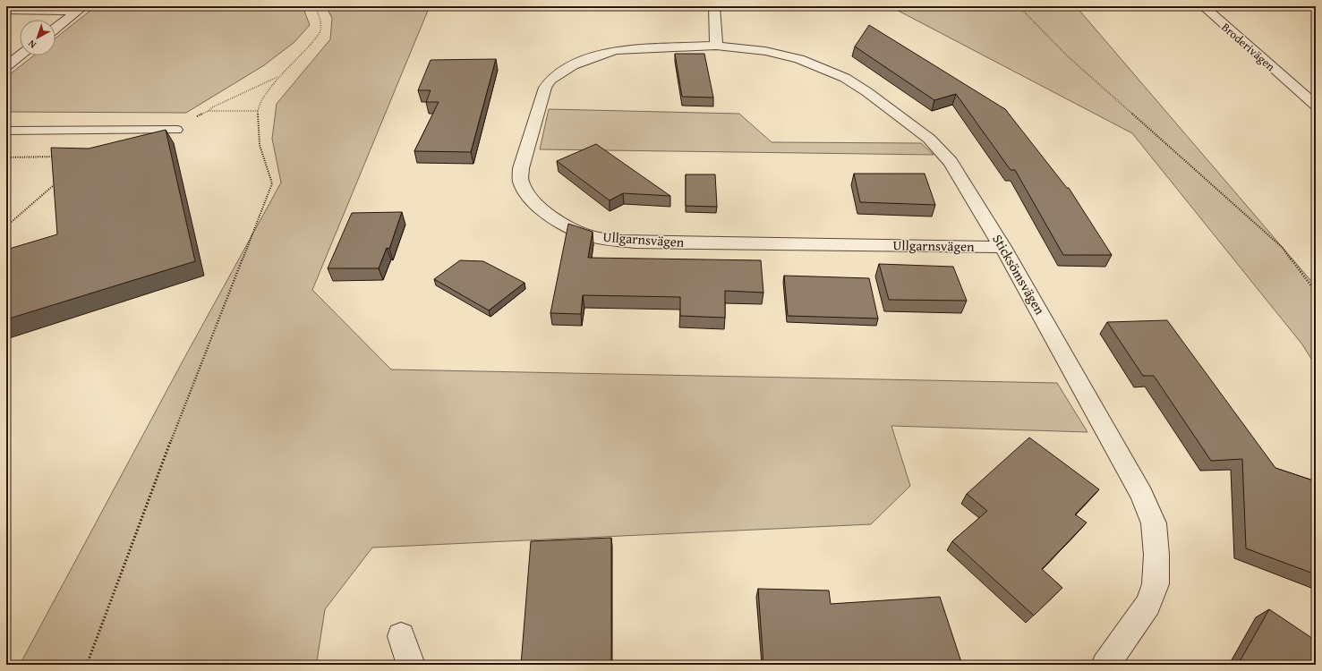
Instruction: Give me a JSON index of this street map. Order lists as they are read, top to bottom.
{
  "streets": {
    "street": ["Broderivägen", "Ullgarnsvägen", "Sticksömsvägen"]
  },
  "crossings": [
    ["Ullgarnsvägen", "Sticksömsvägen"]
  ],
  "north": "bottom left"
}
